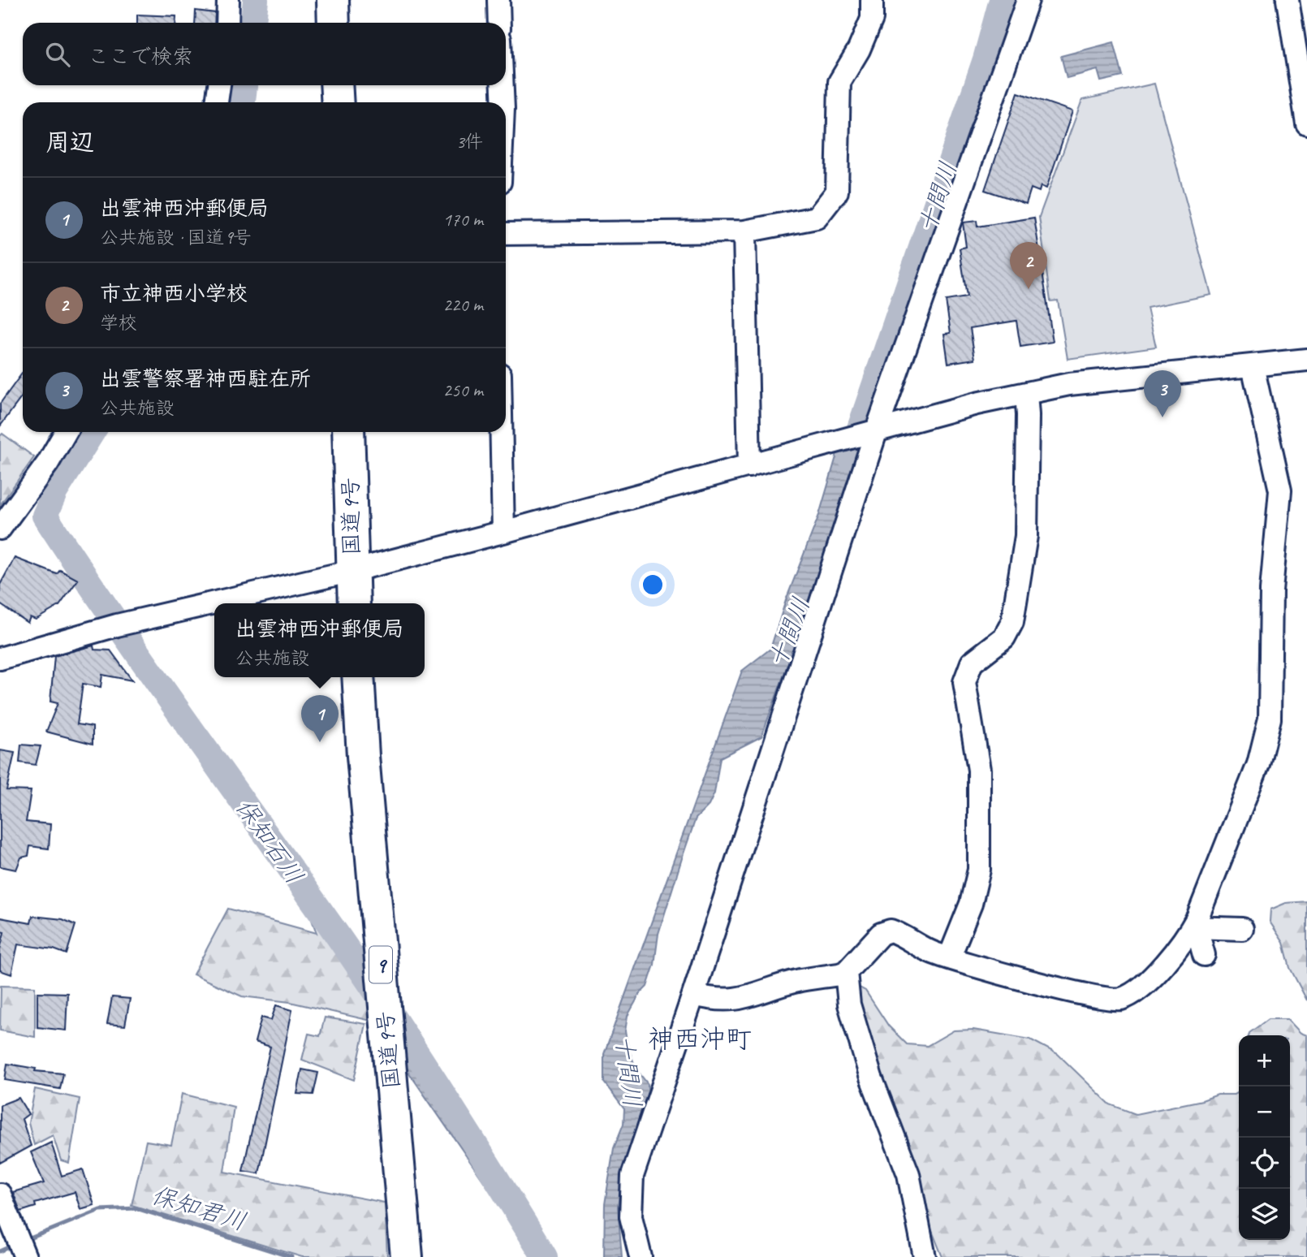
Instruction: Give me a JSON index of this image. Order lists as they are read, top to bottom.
{
  "streets": {
    "highway": ["国道9号", "9"]
  },
  "districts": ["神西沖町"],
  "water": ["十間川", "保知石川", "保知君川"],
  "page": {
    "search": "ここで検索",
    "heading": ["周辺", "3件"],
    "list": [
      {
        "mark": "1",
        "name": "出雲神西沖郵便局",
        "note": "公共施設 · 国道9号",
        "value": "170 m"
      },
      {
        "mark": "2",
        "name": "市立神西小学校",
        "note": "学校",
        "value": "220 m"
      },
      {
        "mark": "3",
        "name": "出雲警察署神西駐在所",
        "note": "公共施設",
        "value": "250 m"
      }
    ],
    "pins": ["2", "3", "1"],
    "popup": ["出雲神西沖郵便局", "公共施設"],
    "map_buttons": ["+", "−"]
  }
}
